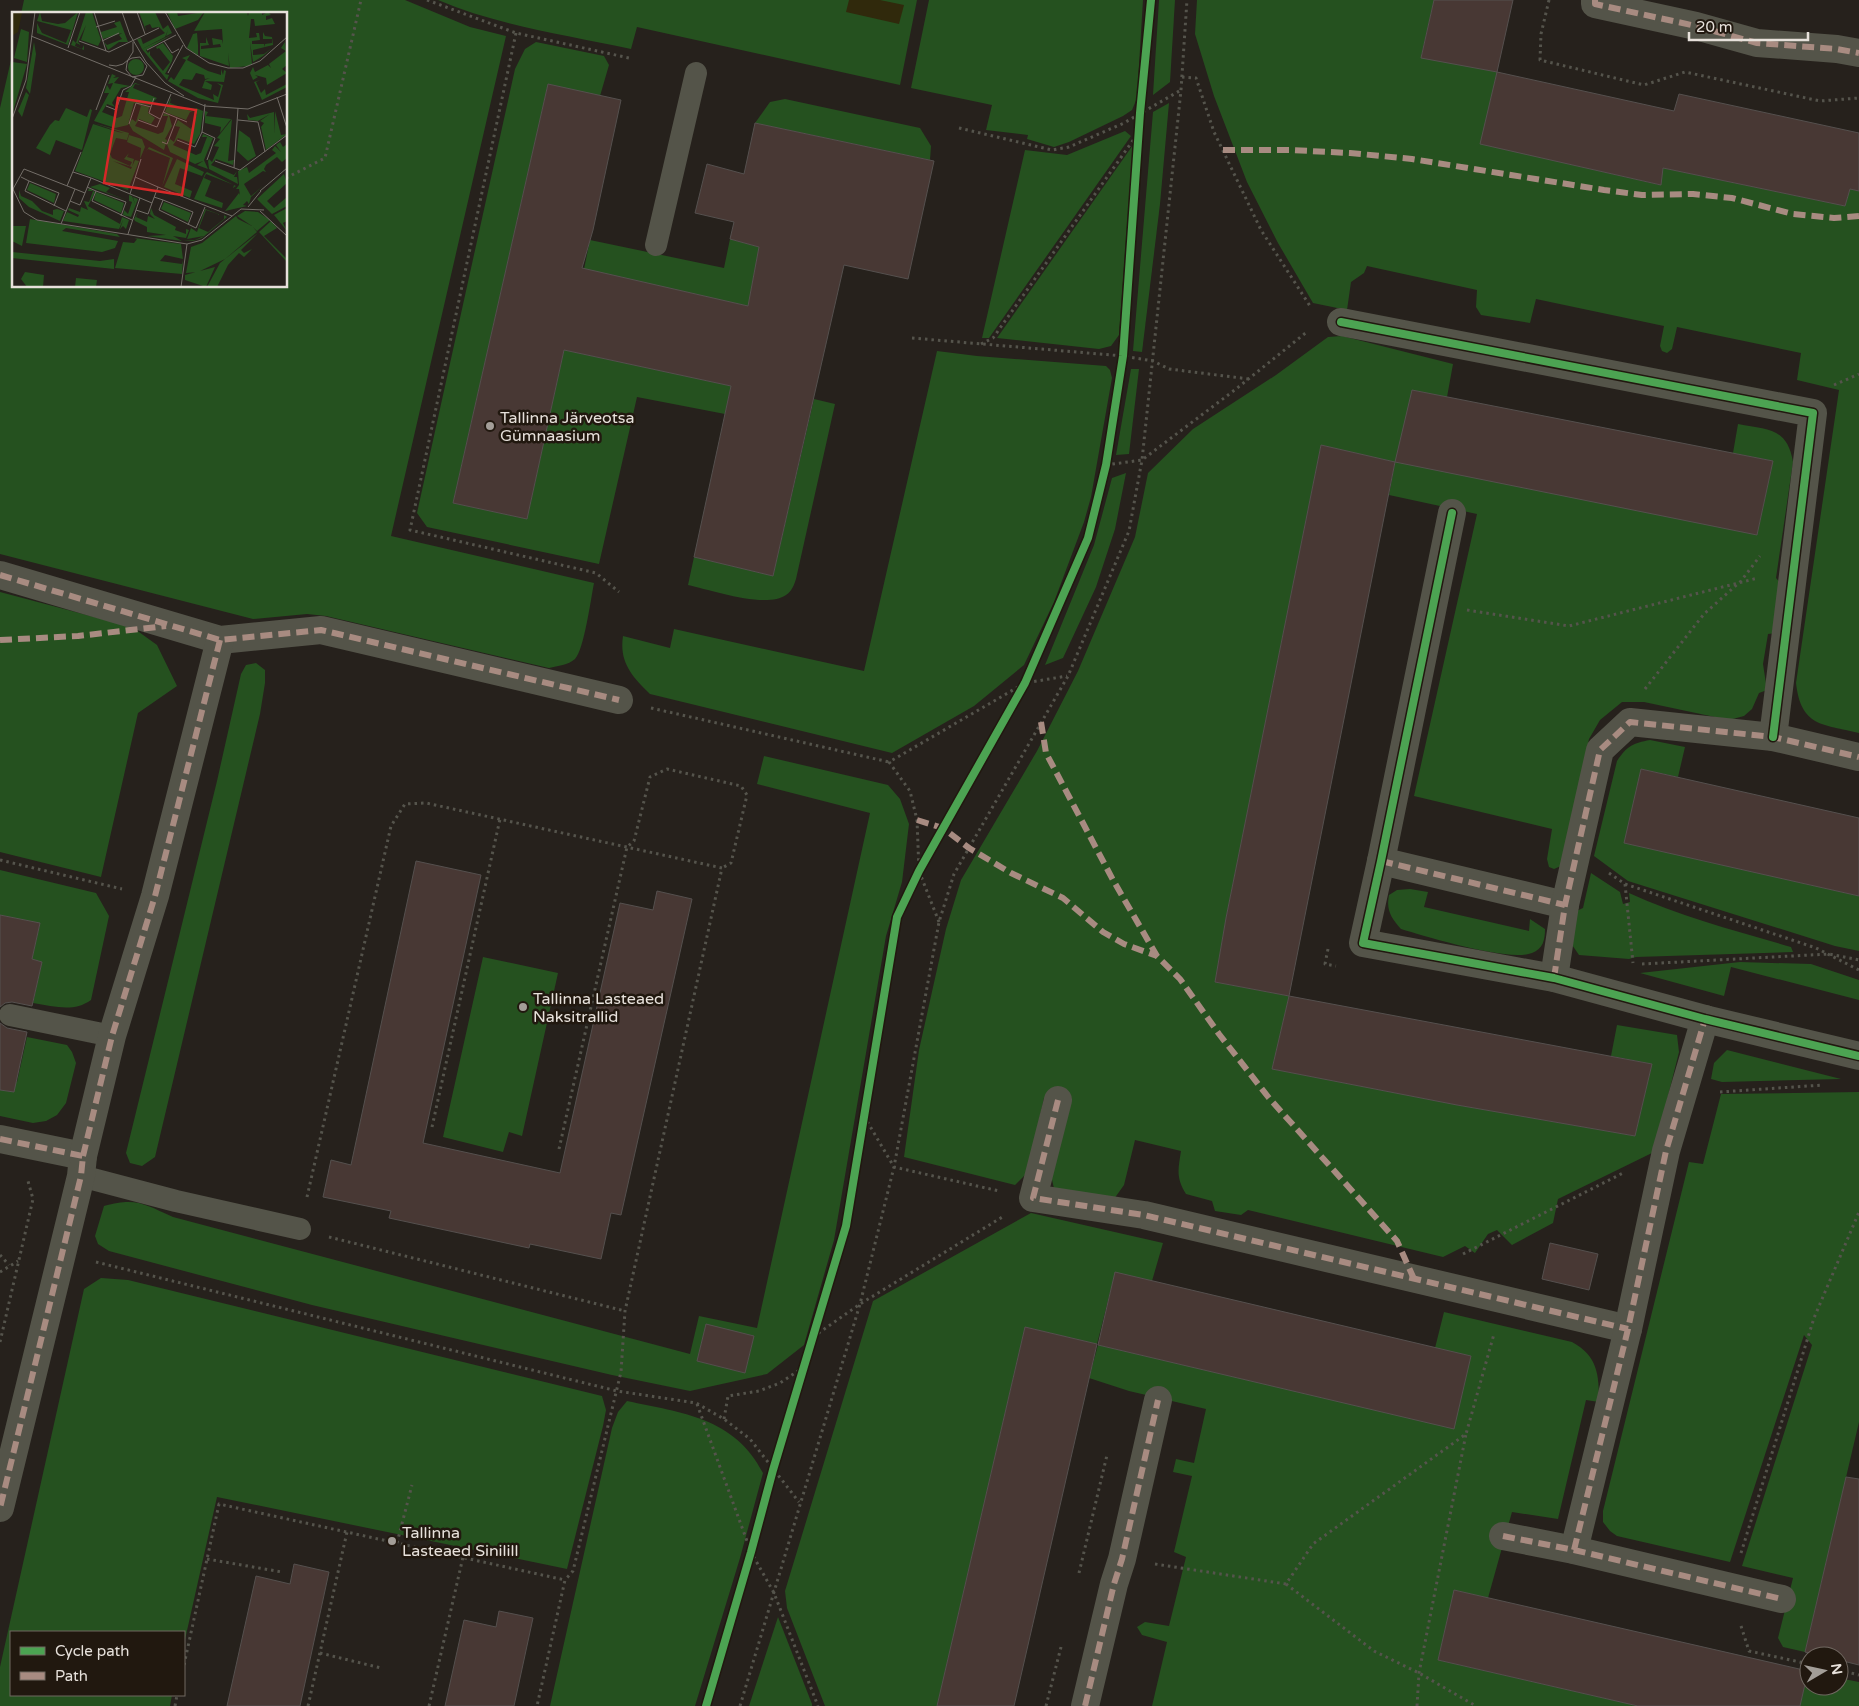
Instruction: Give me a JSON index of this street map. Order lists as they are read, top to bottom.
{
  "places": ["Tallinna Järveotsa Gümnaasium", "Tallinna Lasteaed Naksitrallid", "Tallinna Lasteaed Sinilill"],
  "legend": ["Cycle path", "Path"],
  "scale_bar": "20 m",
  "north": "right"
}
